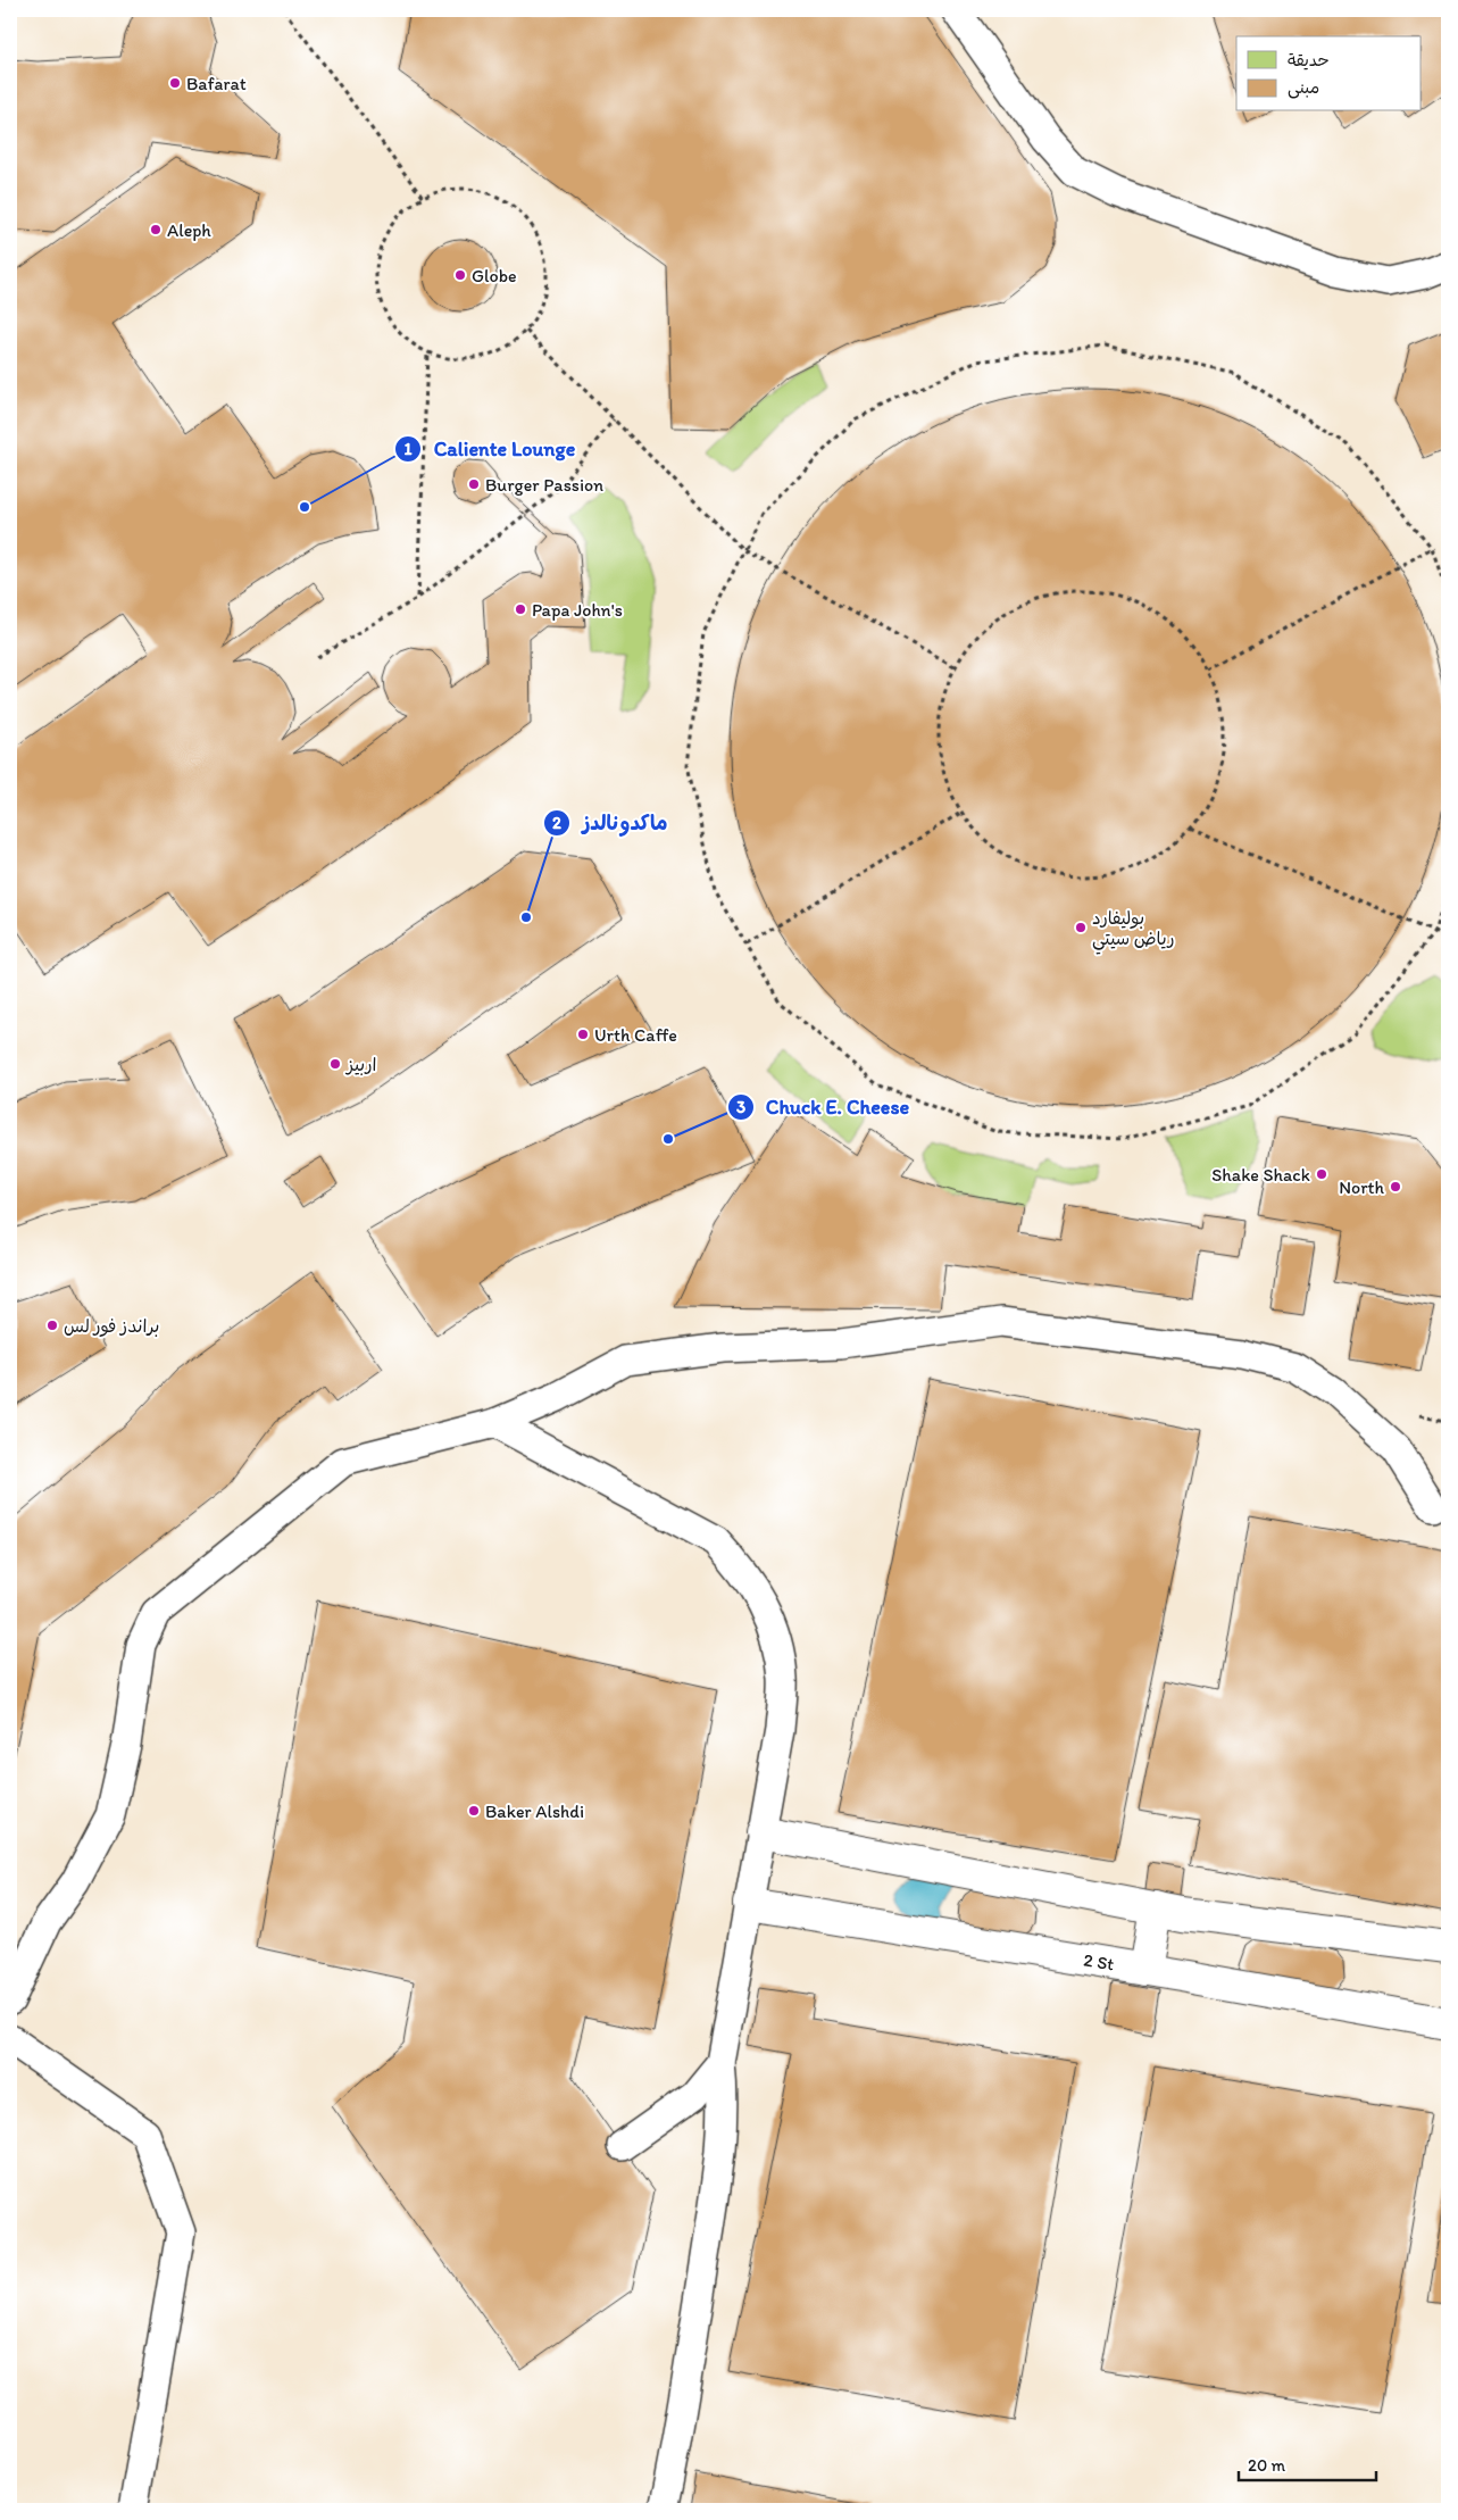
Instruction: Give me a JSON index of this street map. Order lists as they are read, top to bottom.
{
  "streets": {
    "street": ["2 St"]
  },
  "places": [
    "Bafarat",
    "Aleph",
    "Globe",
    "Burger Passion",
    "Caliente Lounge",
    "Papa John's",
    "ماكدونالدز",
    "بوليفارد رياض سيتي",
    "Urth Caffe",
    "اربيز",
    "Chuck E. Cheese",
    "Shake Shack",
    "North",
    "براندز فور لس",
    "Baker Alshdi"
  ],
  "legend": ["حديقة", "مبنى"],
  "scale_bar": "20 m"
}
